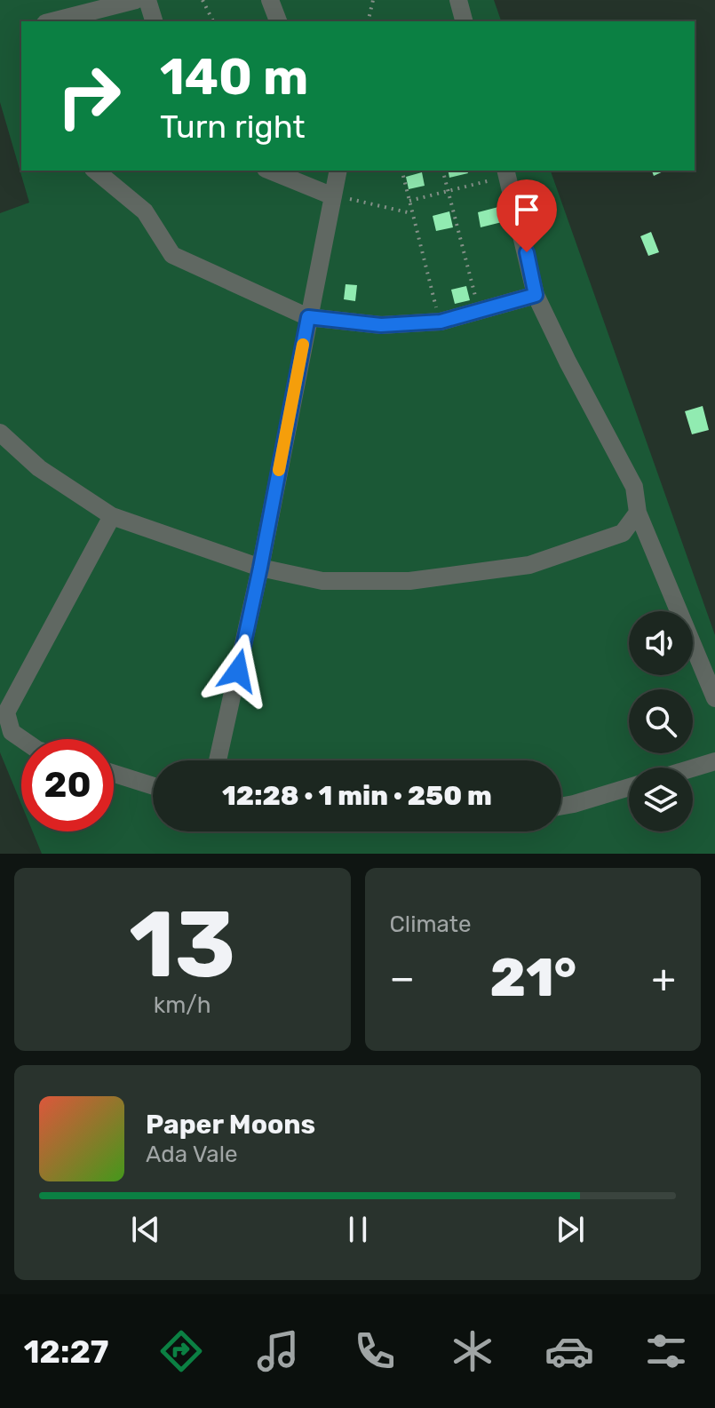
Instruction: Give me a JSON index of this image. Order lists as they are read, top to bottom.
{
  "page": {
    "turn": ["140 m", "Turn right"],
    "limit": "20",
    "trip": "12:28 · 1 min · 250 m",
    "tile": [
      ["13", "km/h"],
      "Climate"
    ],
    "heat": ["−", "21°", "+"],
    "song": ["Paper Moons", "Ada Vale"],
    "tabs": "12:27"
  }
}
